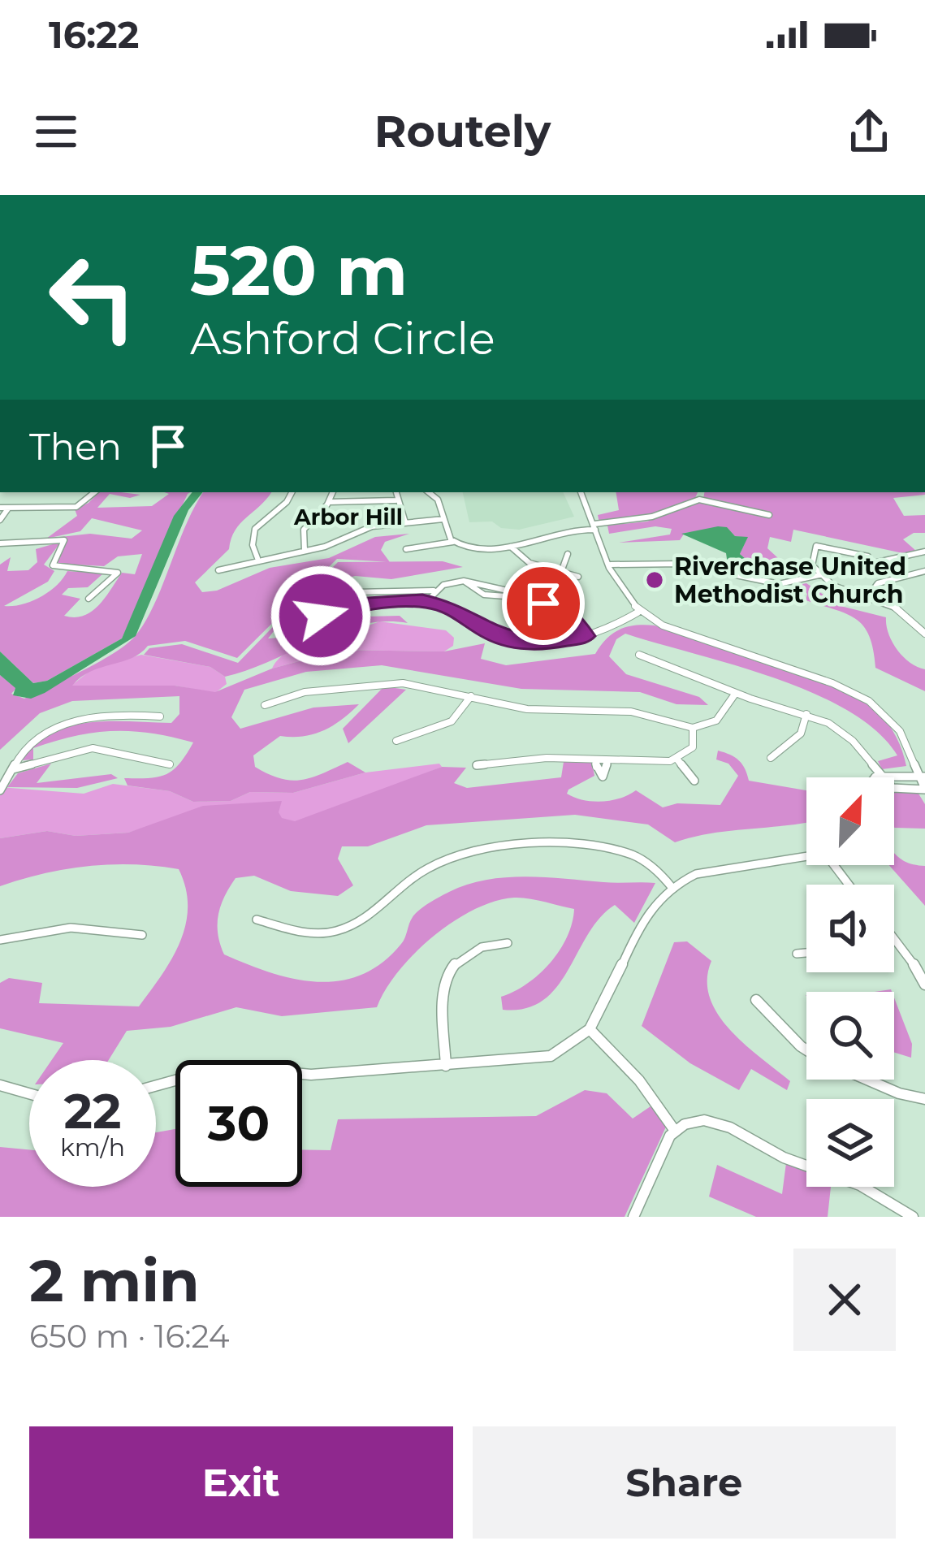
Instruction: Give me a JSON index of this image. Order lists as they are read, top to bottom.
{
  "districts": ["Arbor Hill"],
  "places": ["Riverchase United Methodist Church"],
  "north": "top right",
  "page": {
    "status": "16:22",
    "header": "Routely",
    "turn": ["520 m", "Ashford Circle"],
    "then": "Then",
    "speed": "22 km/h",
    "limit": "30",
    "heading": ["2 min", "650 m · 16:24"],
    "buttons": ["Exit", "Share"]
  }
}
